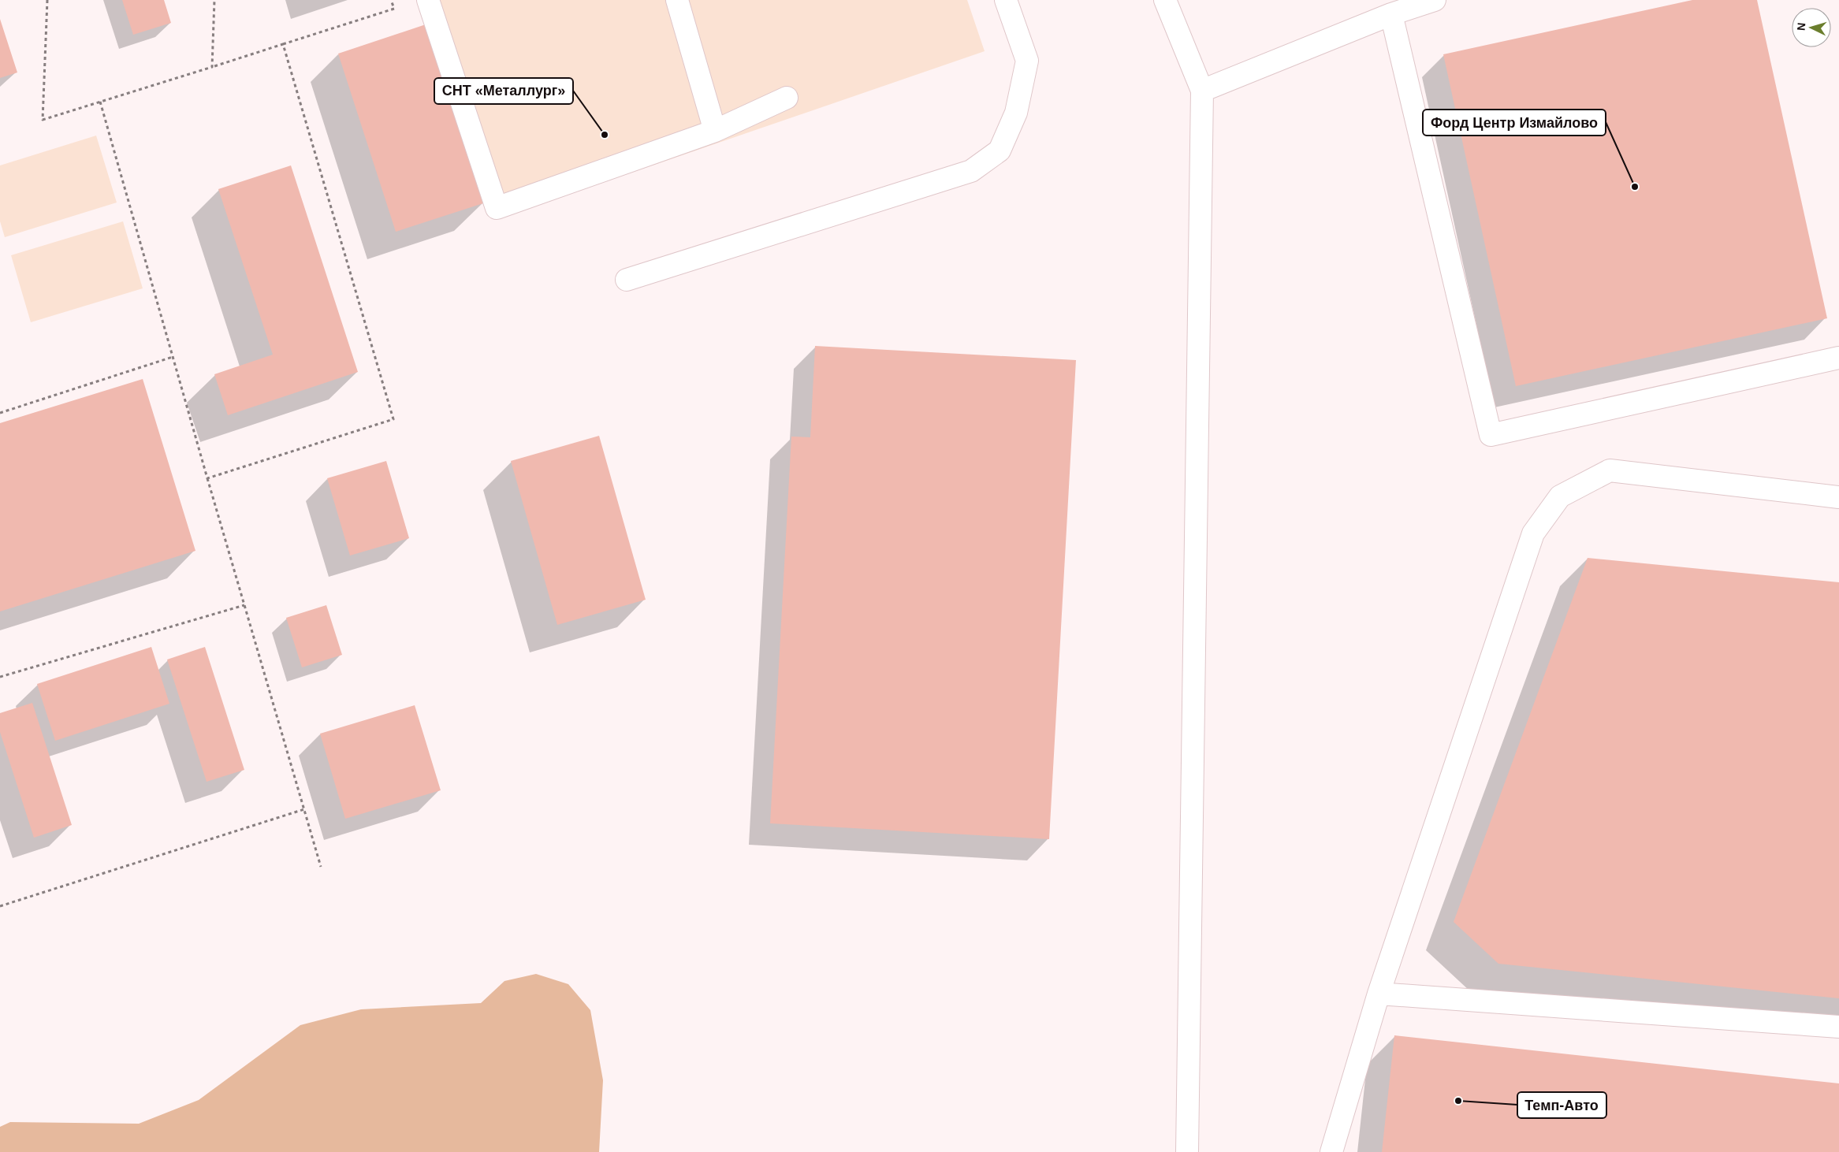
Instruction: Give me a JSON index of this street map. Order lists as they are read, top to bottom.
{
  "places": ["СНТ «Металлург»", "Форд Центр Измайлово", "Темп-Авто"],
  "north": "left"
}
